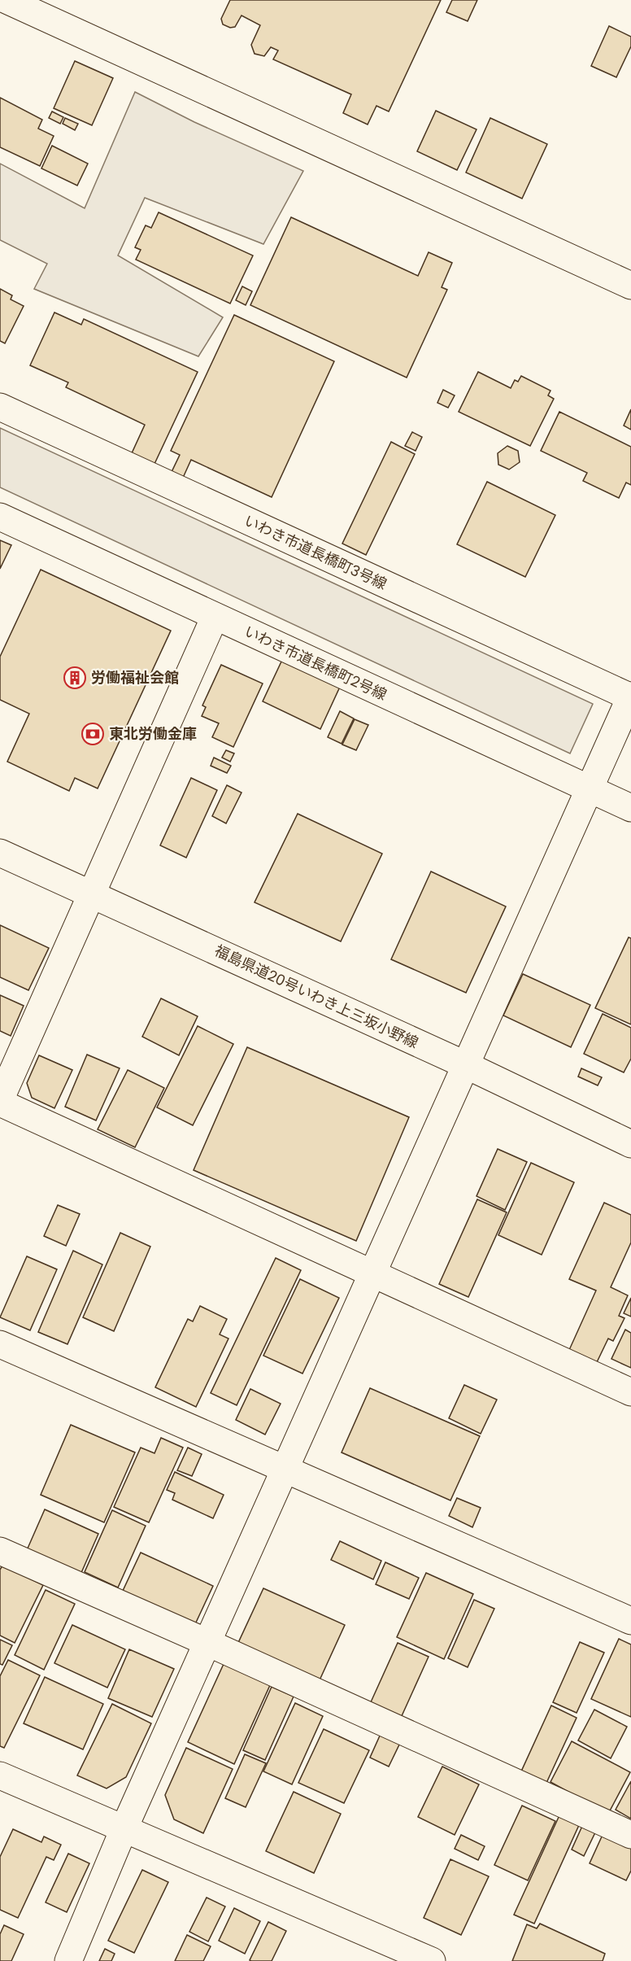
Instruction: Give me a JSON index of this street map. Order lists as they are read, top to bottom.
{
  "streets": {
    "street": ["いわき市道長橋町3号線", "いわき市道長橋町2号線", "福島県道20号いわき上三坂小野線"]
  },
  "places": {
    "building": ["労働福祉会館"],
    "bank": ["東北労働金庫"]
  }
}
